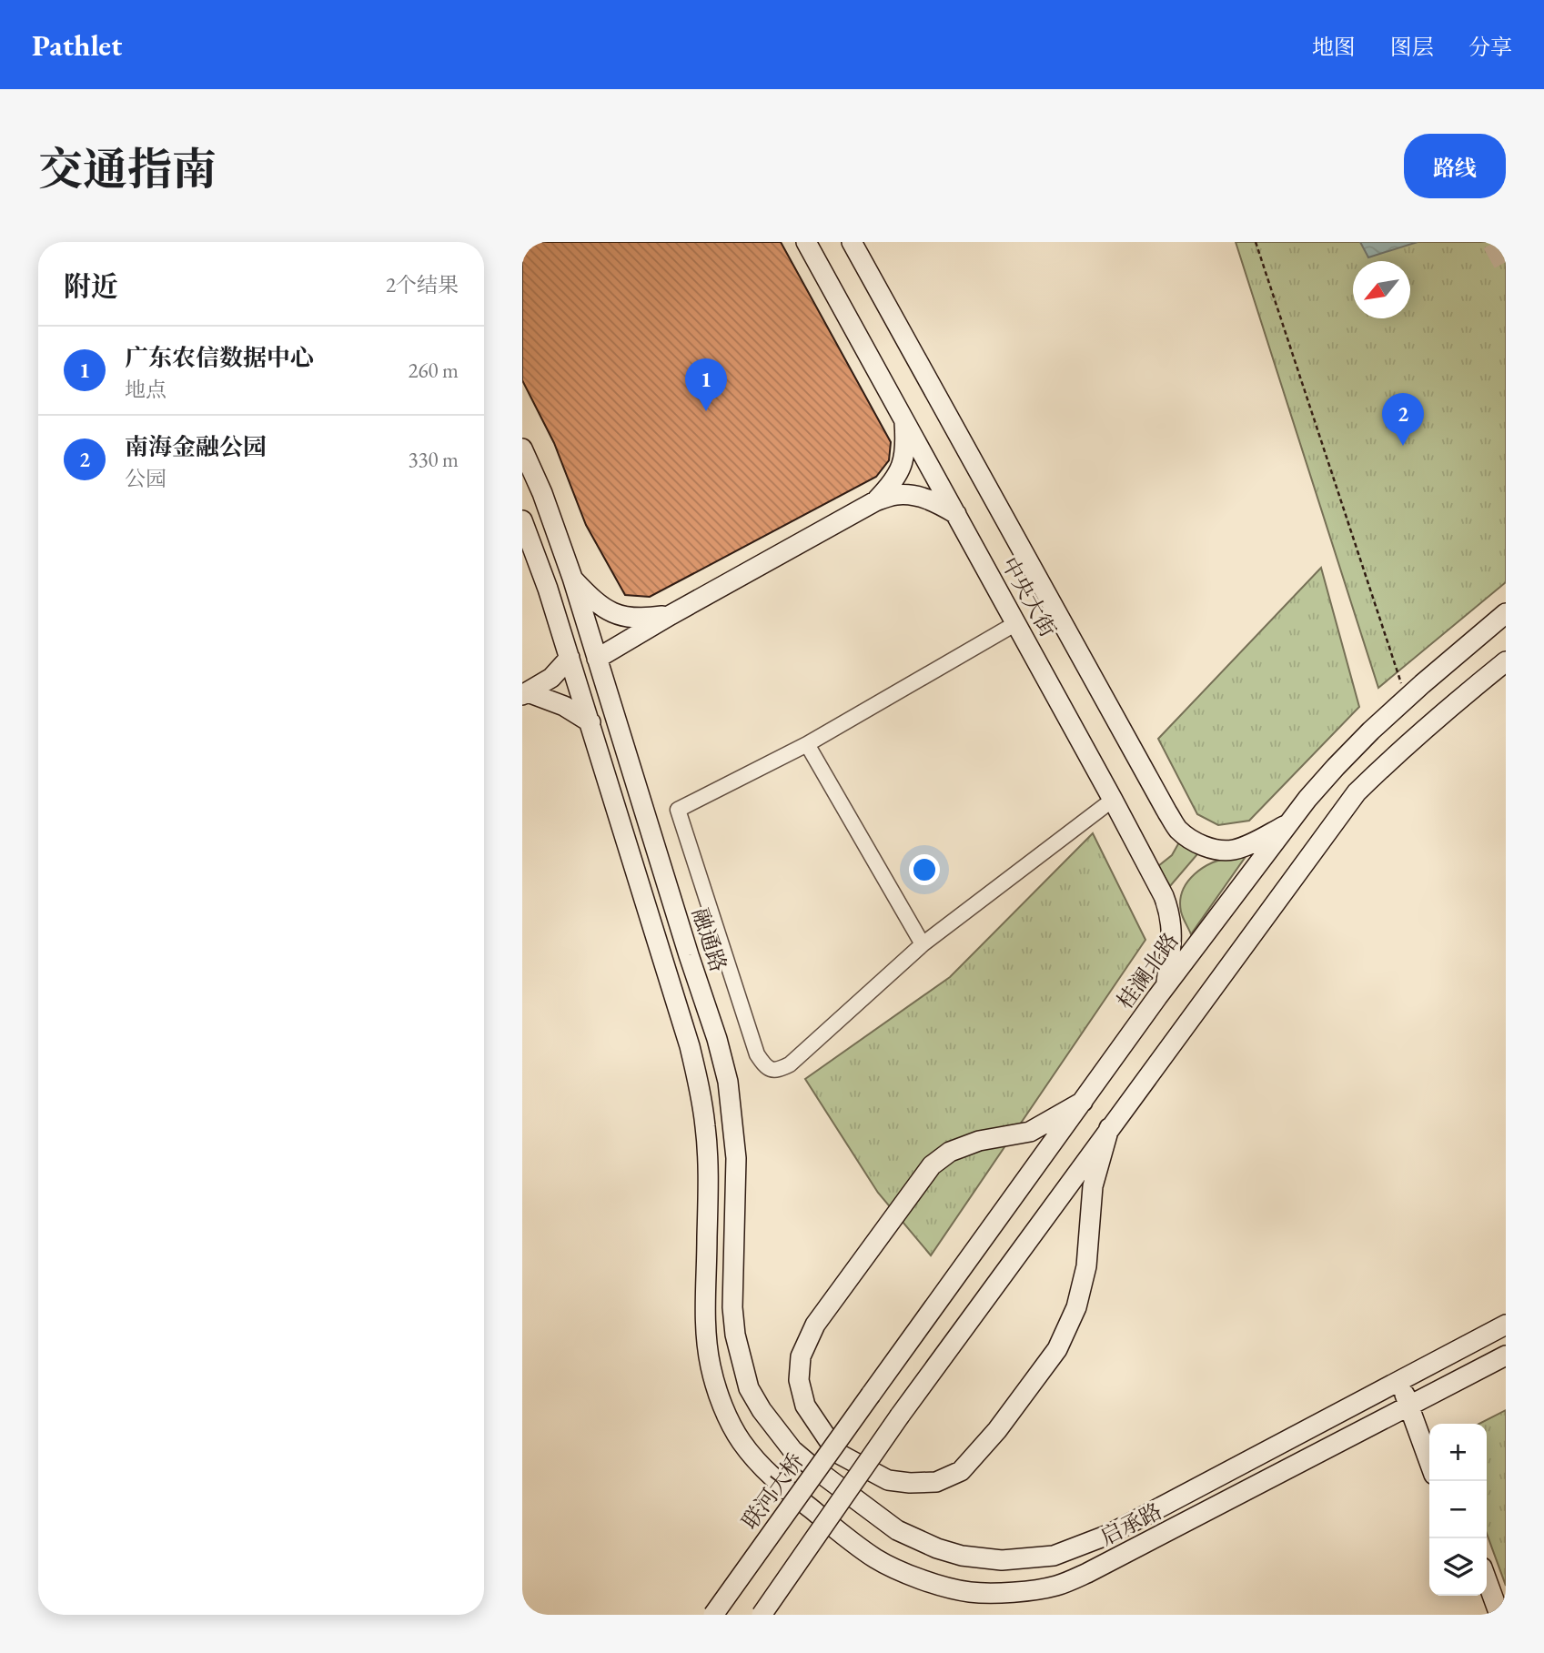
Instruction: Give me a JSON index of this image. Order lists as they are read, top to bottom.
{
  "streets": {
    "main road": [
      "中央大街",
      "融通路",
      "桂澜北路",
      "联河大桥",
      "启承路"
    ]
  },
  "crossings": [
    ["中央大街", "桂澜北路"],
    ["融通路", "启承路"],
    ["桂澜北路", "联河大桥"]
  ],
  "north": "bottom left",
  "page": {
    "header": "Pathlet",
    "nav": ["地图", "图层", "分享"],
    "title": "交通指南",
    "buttons": "路线",
    "heading": ["附近", "2个结果"],
    "list": [
      {
        "mark": "1",
        "name": "广东农信数据中心",
        "note": "地点",
        "value": "260 m"
      },
      {
        "mark": "2",
        "name": "南海金融公园",
        "note": "公园",
        "value": "330 m"
      }
    ],
    "pins": ["1", "2"],
    "map_buttons": ["+", "−"]
  }
}
